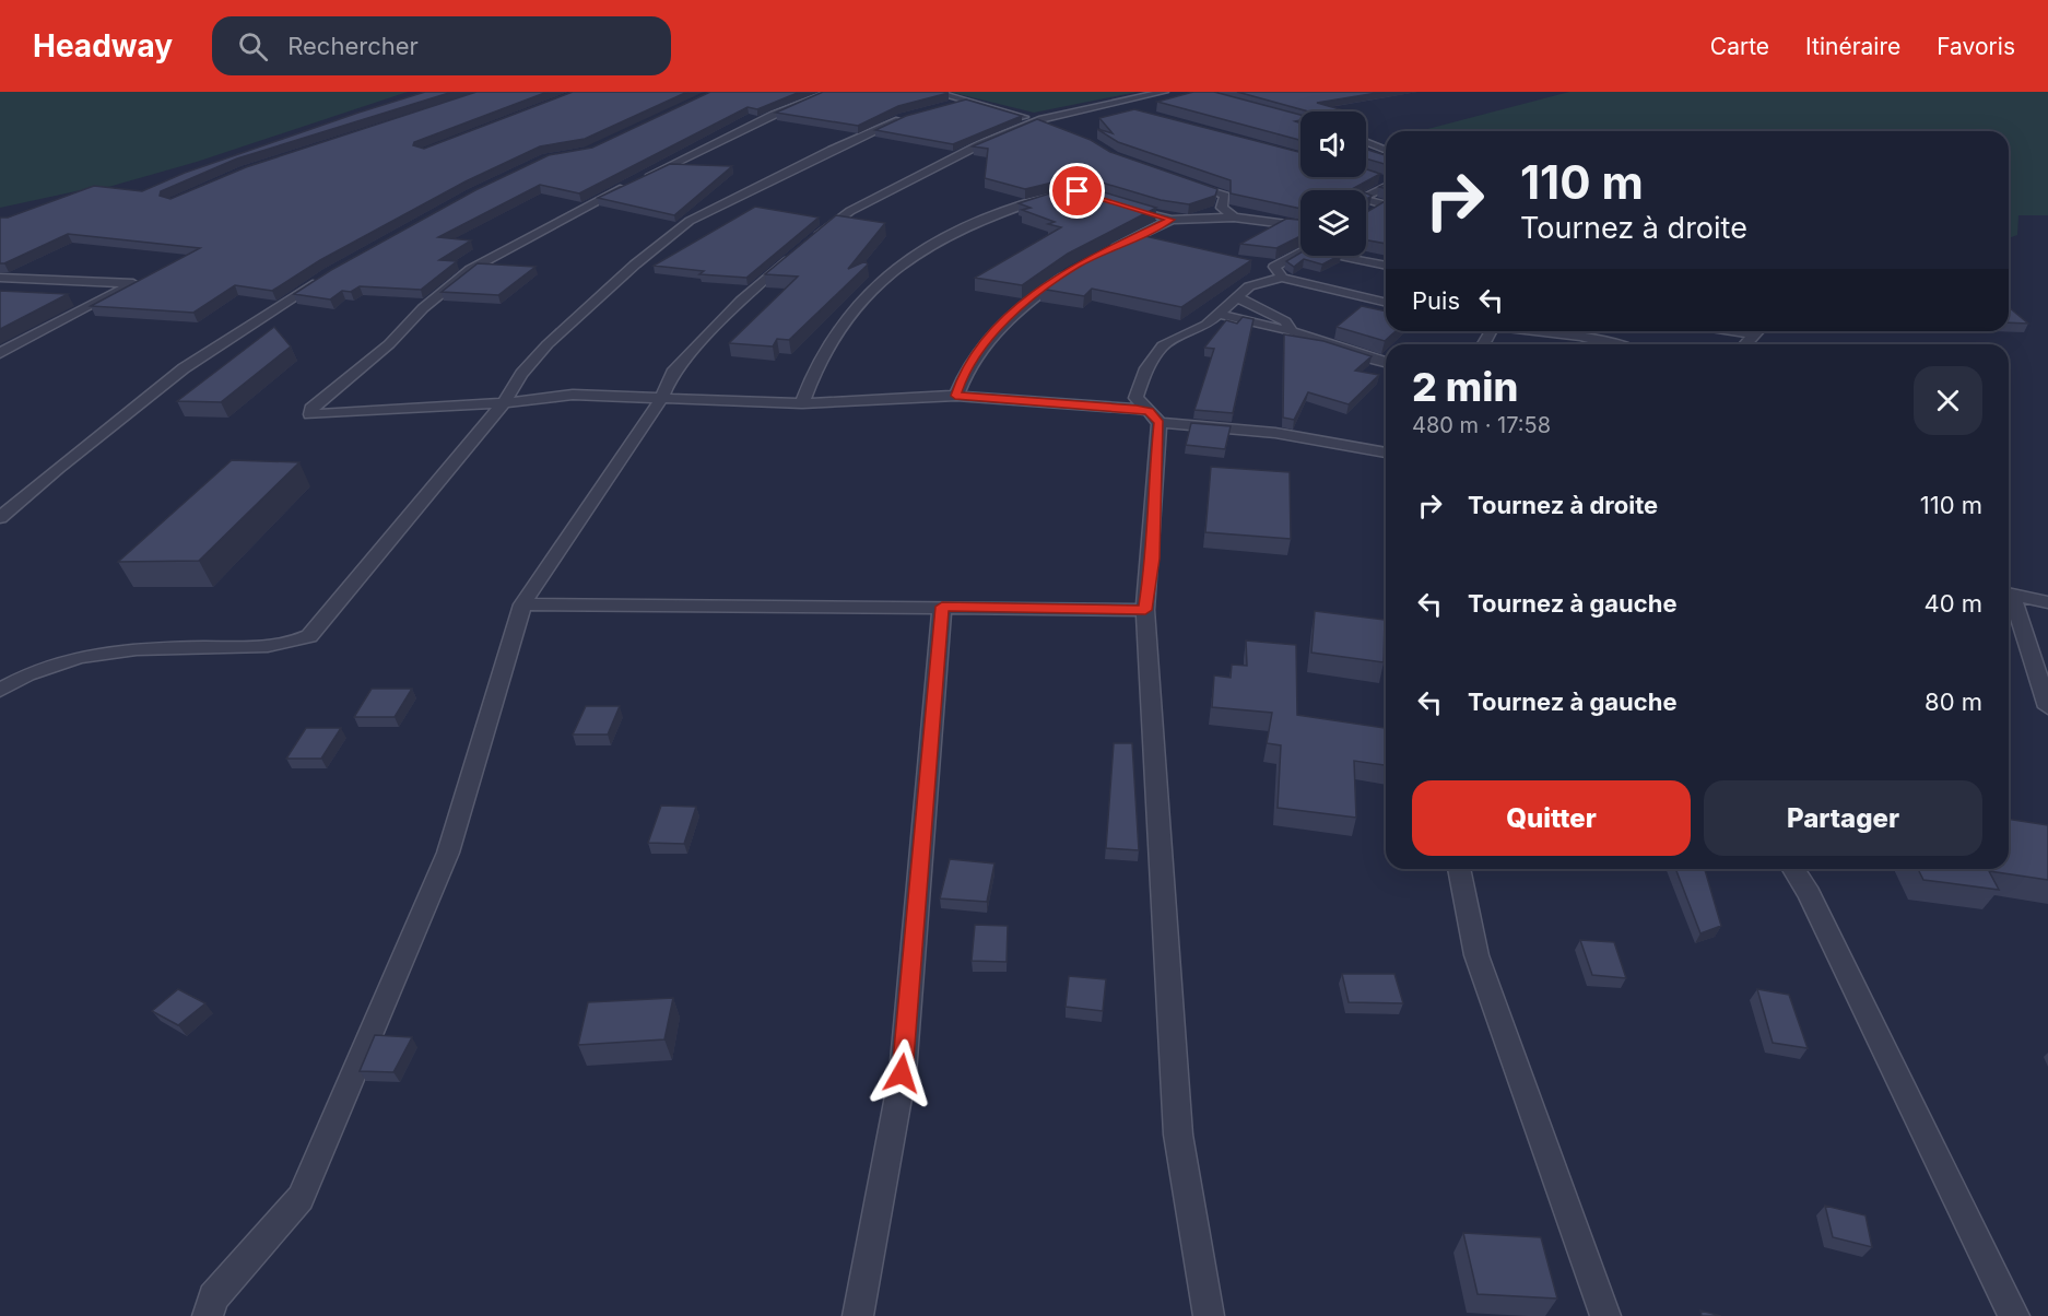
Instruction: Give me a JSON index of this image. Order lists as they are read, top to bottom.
{
  "page": {
    "header": "Headway",
    "search": "Rechercher",
    "nav": ["Carte", "Itinéraire", "Favoris"],
    "turn": ["110 m", "Tournez à droite"],
    "then": "Puis",
    "heading": ["2 min", "480 m · 17:58"],
    "list": [
      {
        "name": "Tournez à droite",
        "value": "110 m"
      },
      {
        "name": "Tournez à gauche",
        "value": "40 m"
      },
      {
        "name": "Tournez à gauche",
        "value": "80 m"
      }
    ],
    "buttons": ["Quitter", "Partager"]
  }
}
